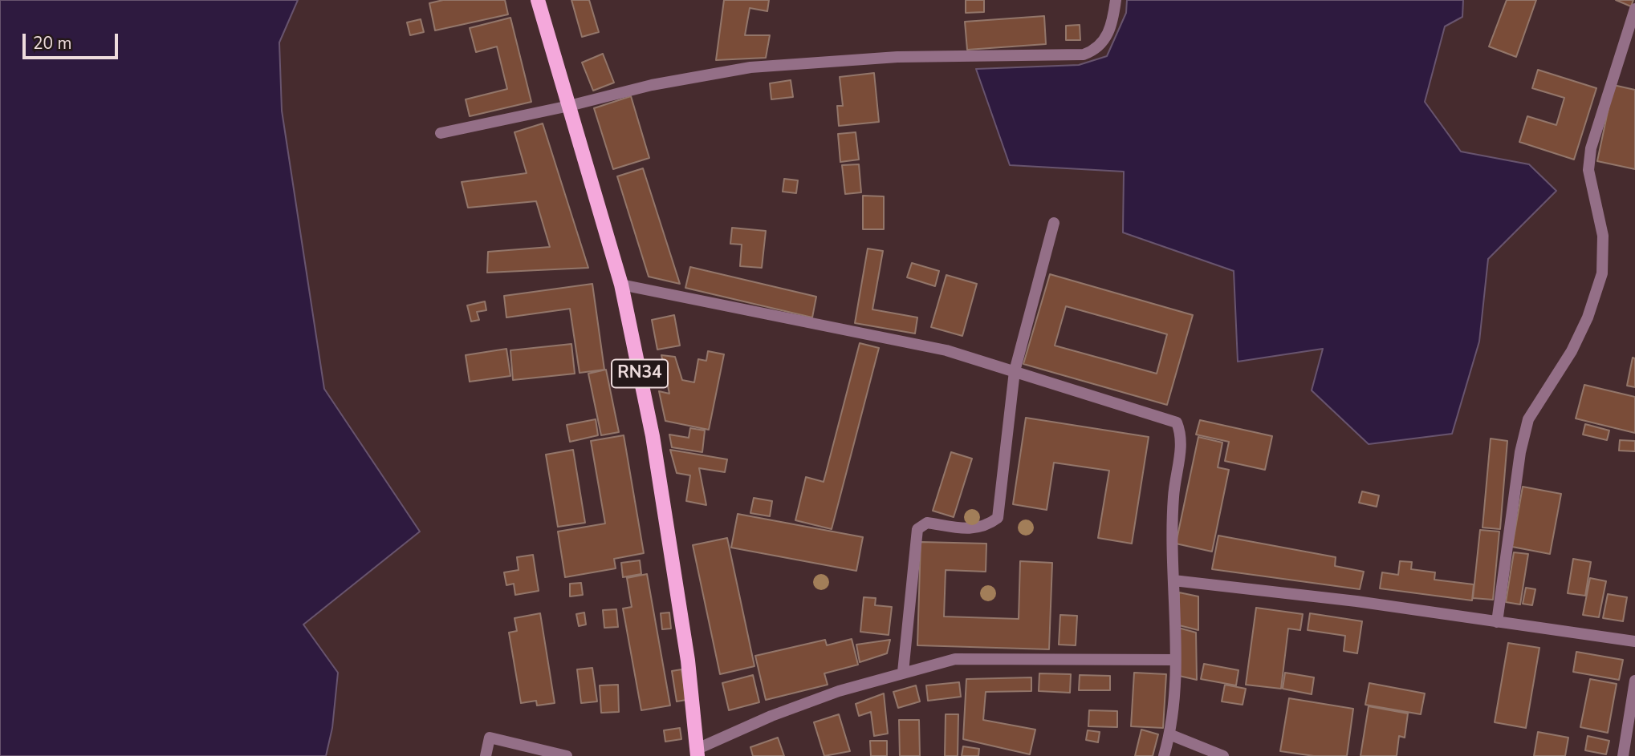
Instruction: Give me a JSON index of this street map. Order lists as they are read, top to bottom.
{
  "streets": {
    "main road": ["RN34"]
  },
  "scale_bar": "20 m"
}
